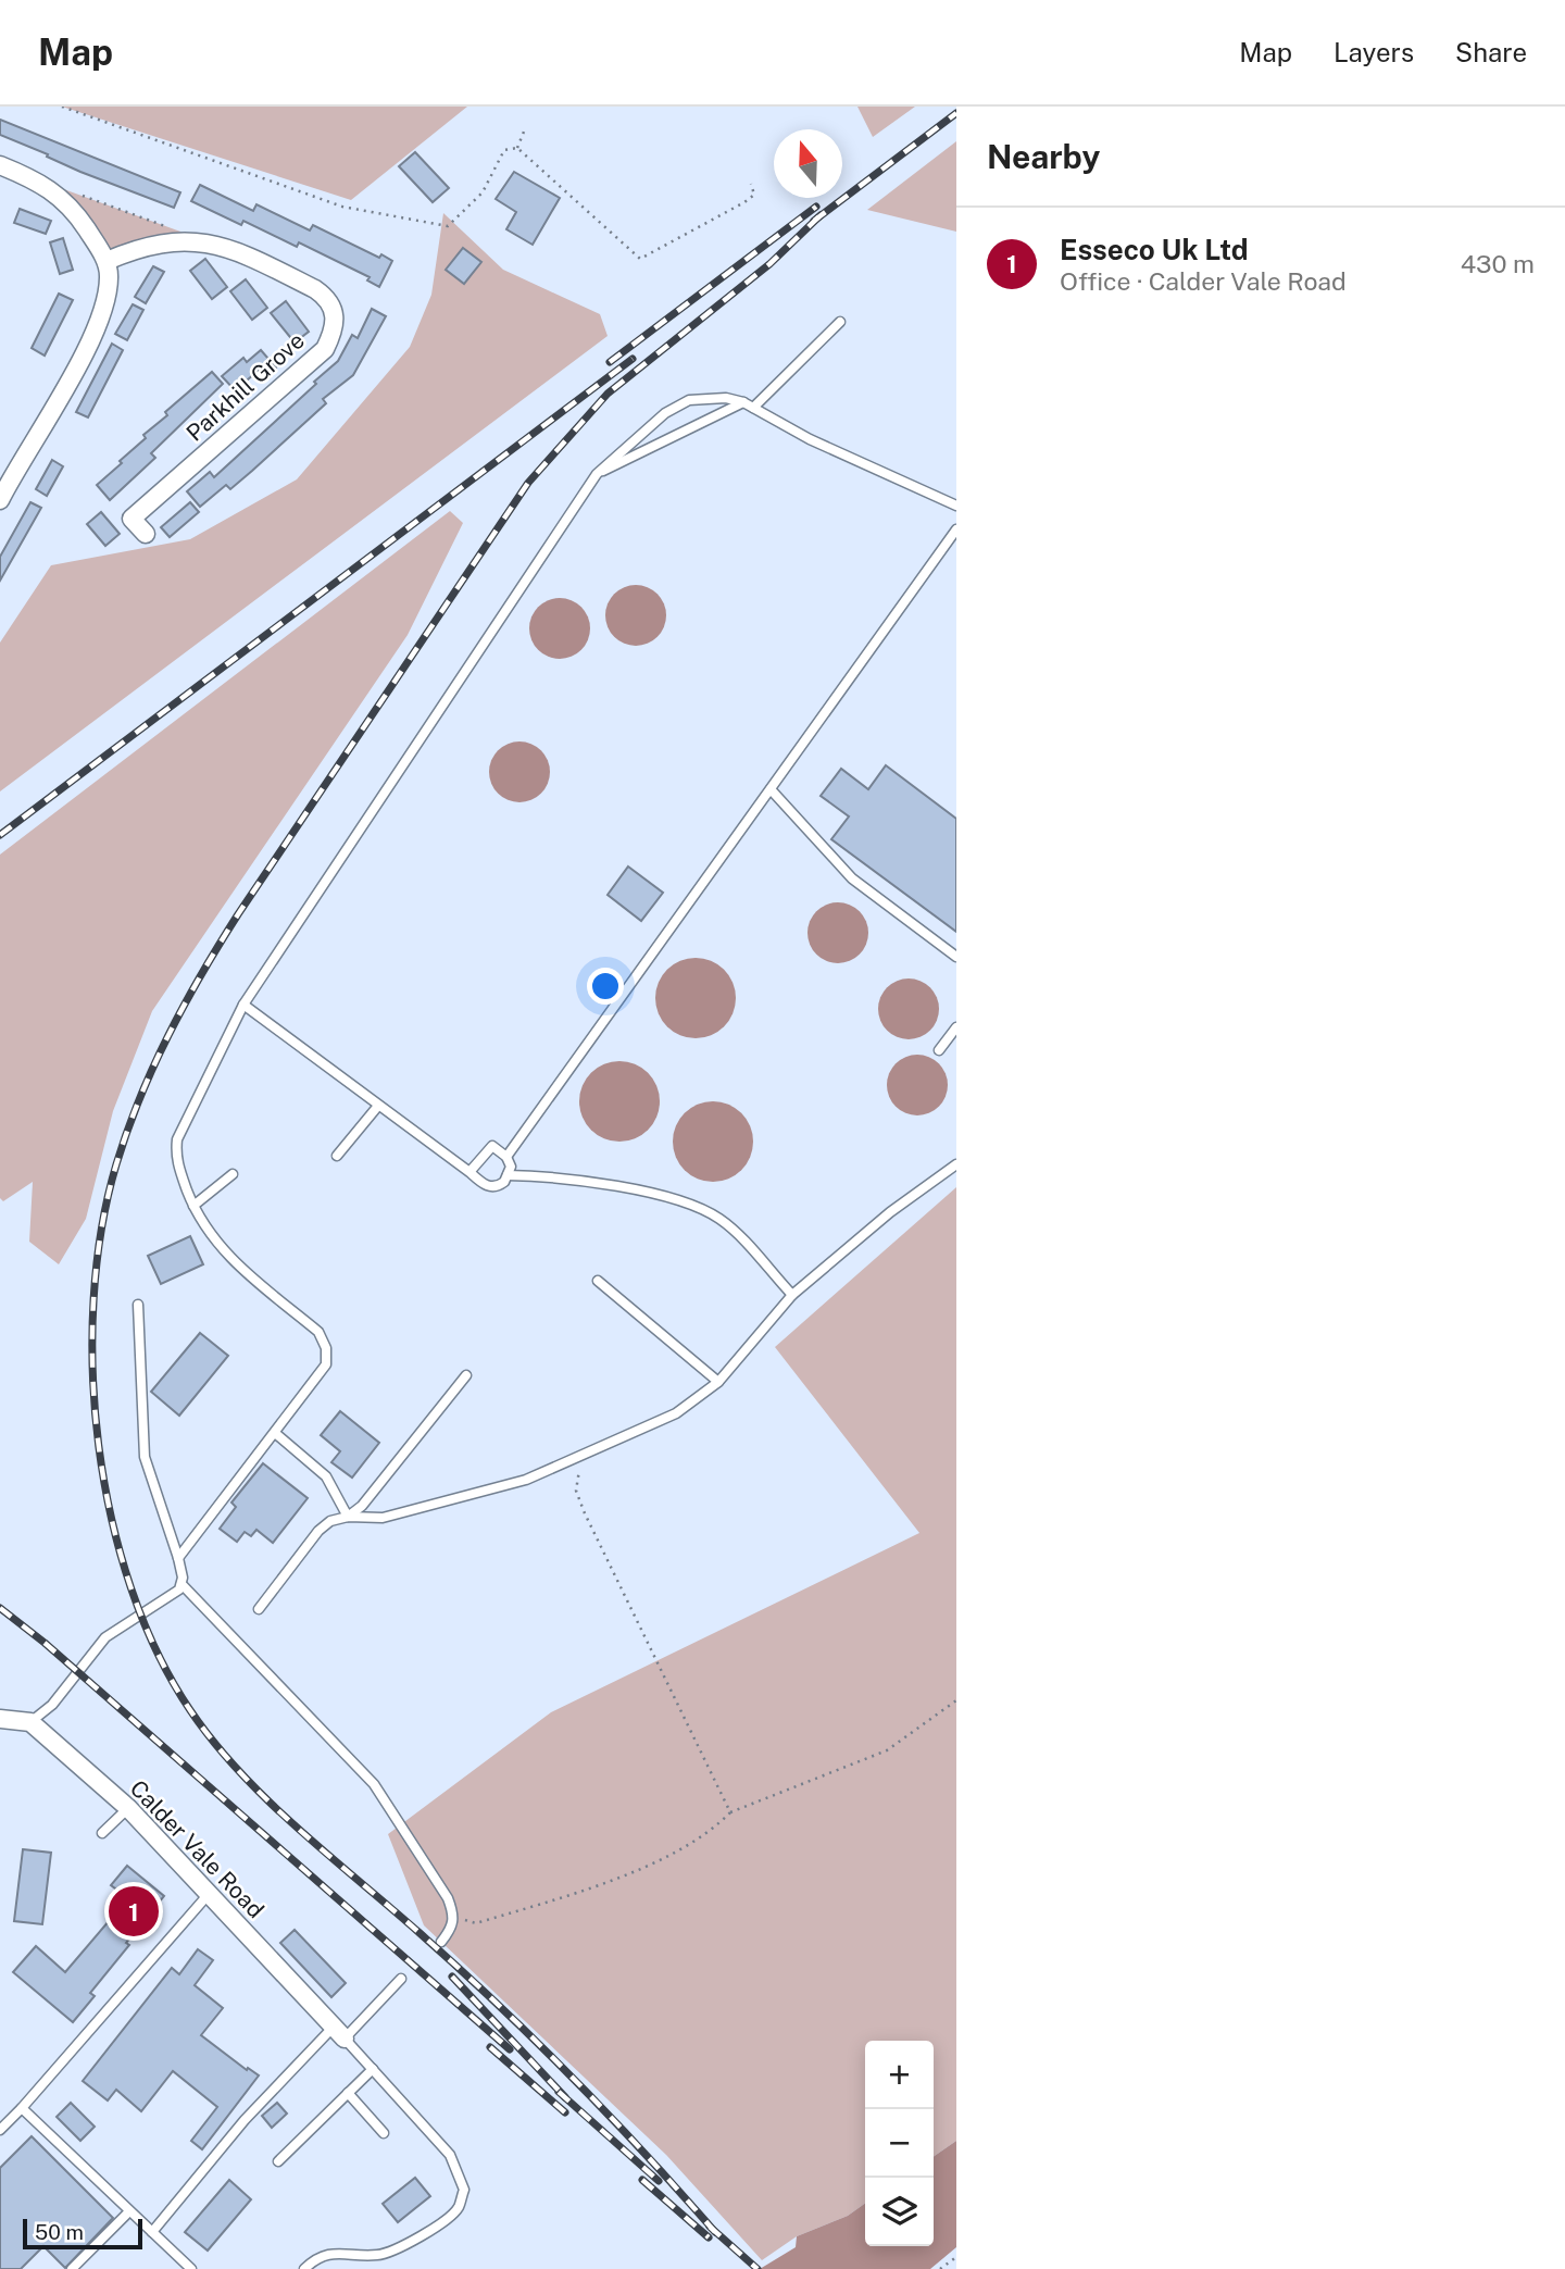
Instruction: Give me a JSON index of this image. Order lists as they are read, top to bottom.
{
  "streets": {
    "street": ["Parkhill Grove", "Calder Vale Road"]
  },
  "scale_bar": "50 m",
  "north": "top",
  "page": {
    "header": "Map",
    "nav": ["Map", "Layers", "Share"],
    "heading": "Nearby",
    "list": [
      {
        "mark": "1",
        "name": "Esseco Uk Ltd",
        "note": "Office · Calder Vale Road",
        "value": "430 m"
      }
    ],
    "pins": "1",
    "map_buttons": ["+", "−"],
    "scale": "50 m"
  }
}
